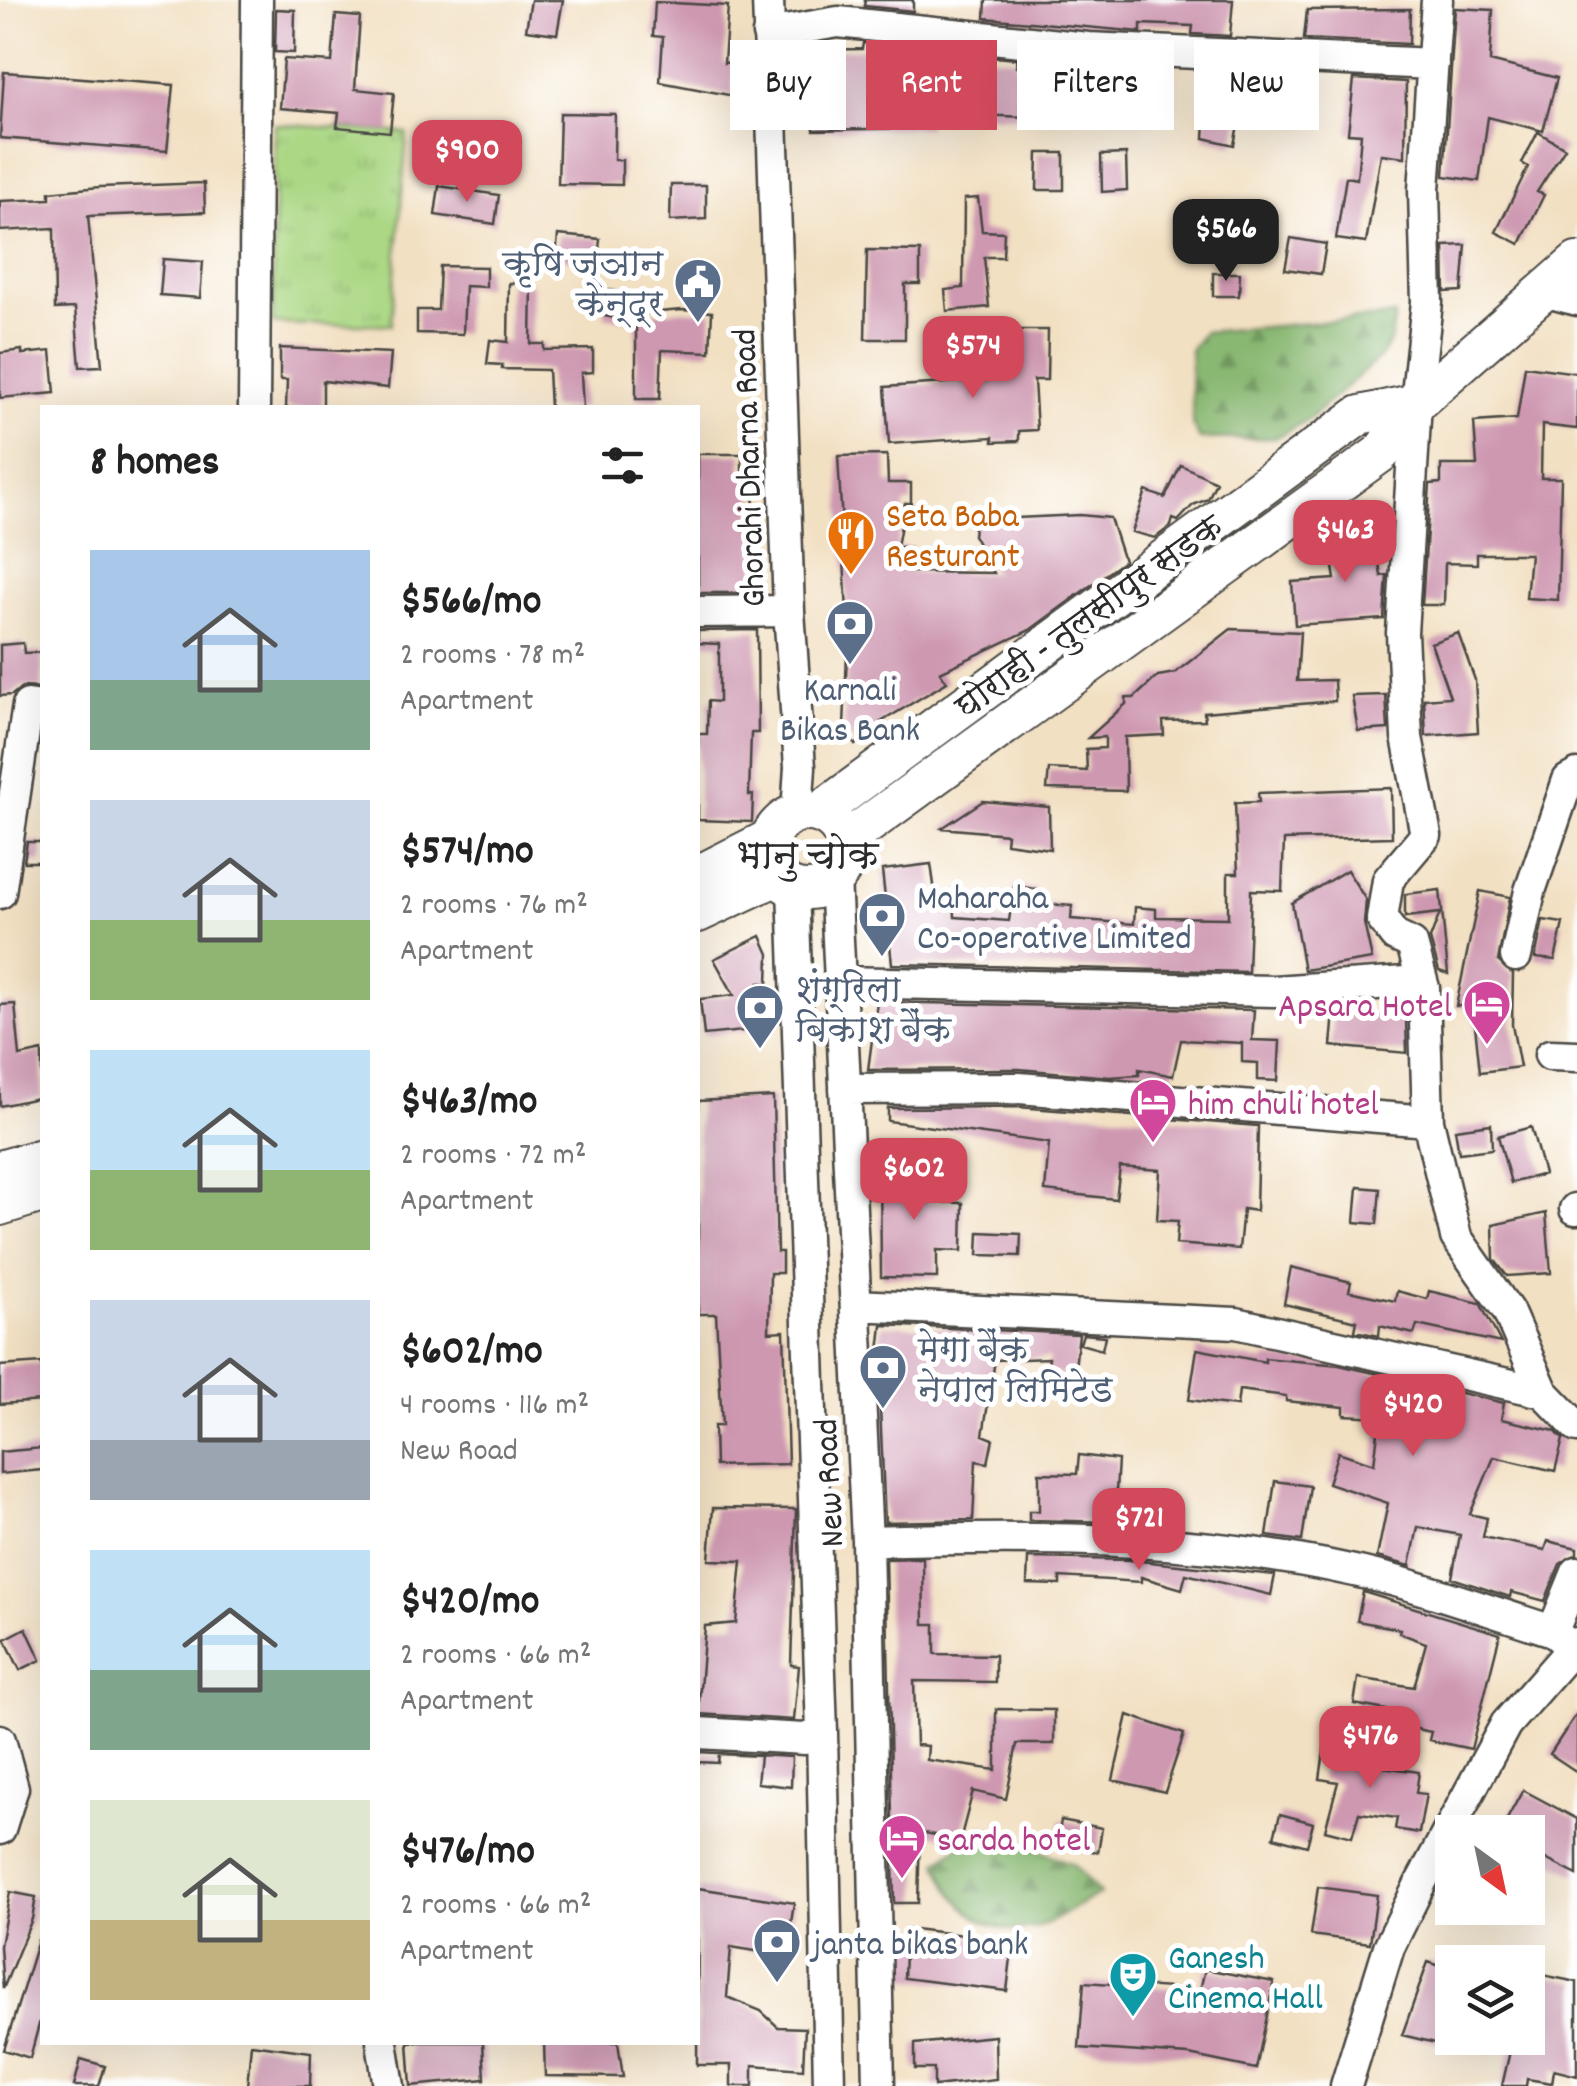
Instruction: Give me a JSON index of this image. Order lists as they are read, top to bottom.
{
  "streets": {
    "main road": ["घोराही - तुलसीपुर सडक"],
    "street": ["Ghorahi Dharna Road", "New Road"]
  },
  "crossings": [
    ["Ghorahi Dharna Road", "घोराही - तुलसीपुर सडक"],
    ["Ghorahi Dharna Road", "New Road"],
    ["घोराही - तुलसीपुर सडक", "New Road"]
  ],
  "districts": ["भानु चोक"],
  "places": {
    "public building": ["कृषि ज्ञान केन्द्र"],
    "restaurant": ["Seta Baba Resturant"],
    "bank": [
      "Karnali Bikas Bank",
      "Maharaha Co-operative Limited",
      "शंग्रिला बिकाश बैंक",
      "मेगा बैंक नेपाल लिमिटेड",
      "janta bikas bank"
    ],
    "hotel": ["Apsara Hotel", "him chuli hotel", "sarda hotel"],
    "theatre": ["Ganesh Cinema Hall"]
  },
  "north": "bottom right",
  "page": {
    "chip": [
      "Buy",
      "Rent",
      "Filters",
      "New"
    ],
    "price": [
      "$900",
      "$566",
      "$574",
      "$463",
      "$602",
      "$420",
      "$721",
      "$476"
    ],
    "heading": "8 homes",
    "list": [
      {
        "name": "$566/mo",
        "note": "2 rooms · 78 m² · Apartment"
      },
      {
        "name": "$574/mo",
        "note": "2 rooms · 76 m² · Apartment"
      },
      {
        "name": "$463/mo",
        "note": "2 rooms · 72 m² · Apartment"
      },
      {
        "name": "$602/mo",
        "note": "4 rooms · 116 m² · New Road"
      },
      {
        "name": "$420/mo",
        "note": "2 rooms · 66 m² · Apartment"
      },
      {
        "name": "$476/mo",
        "note": "2 rooms · 66 m² · Apartment"
      }
    ]
  }
}
